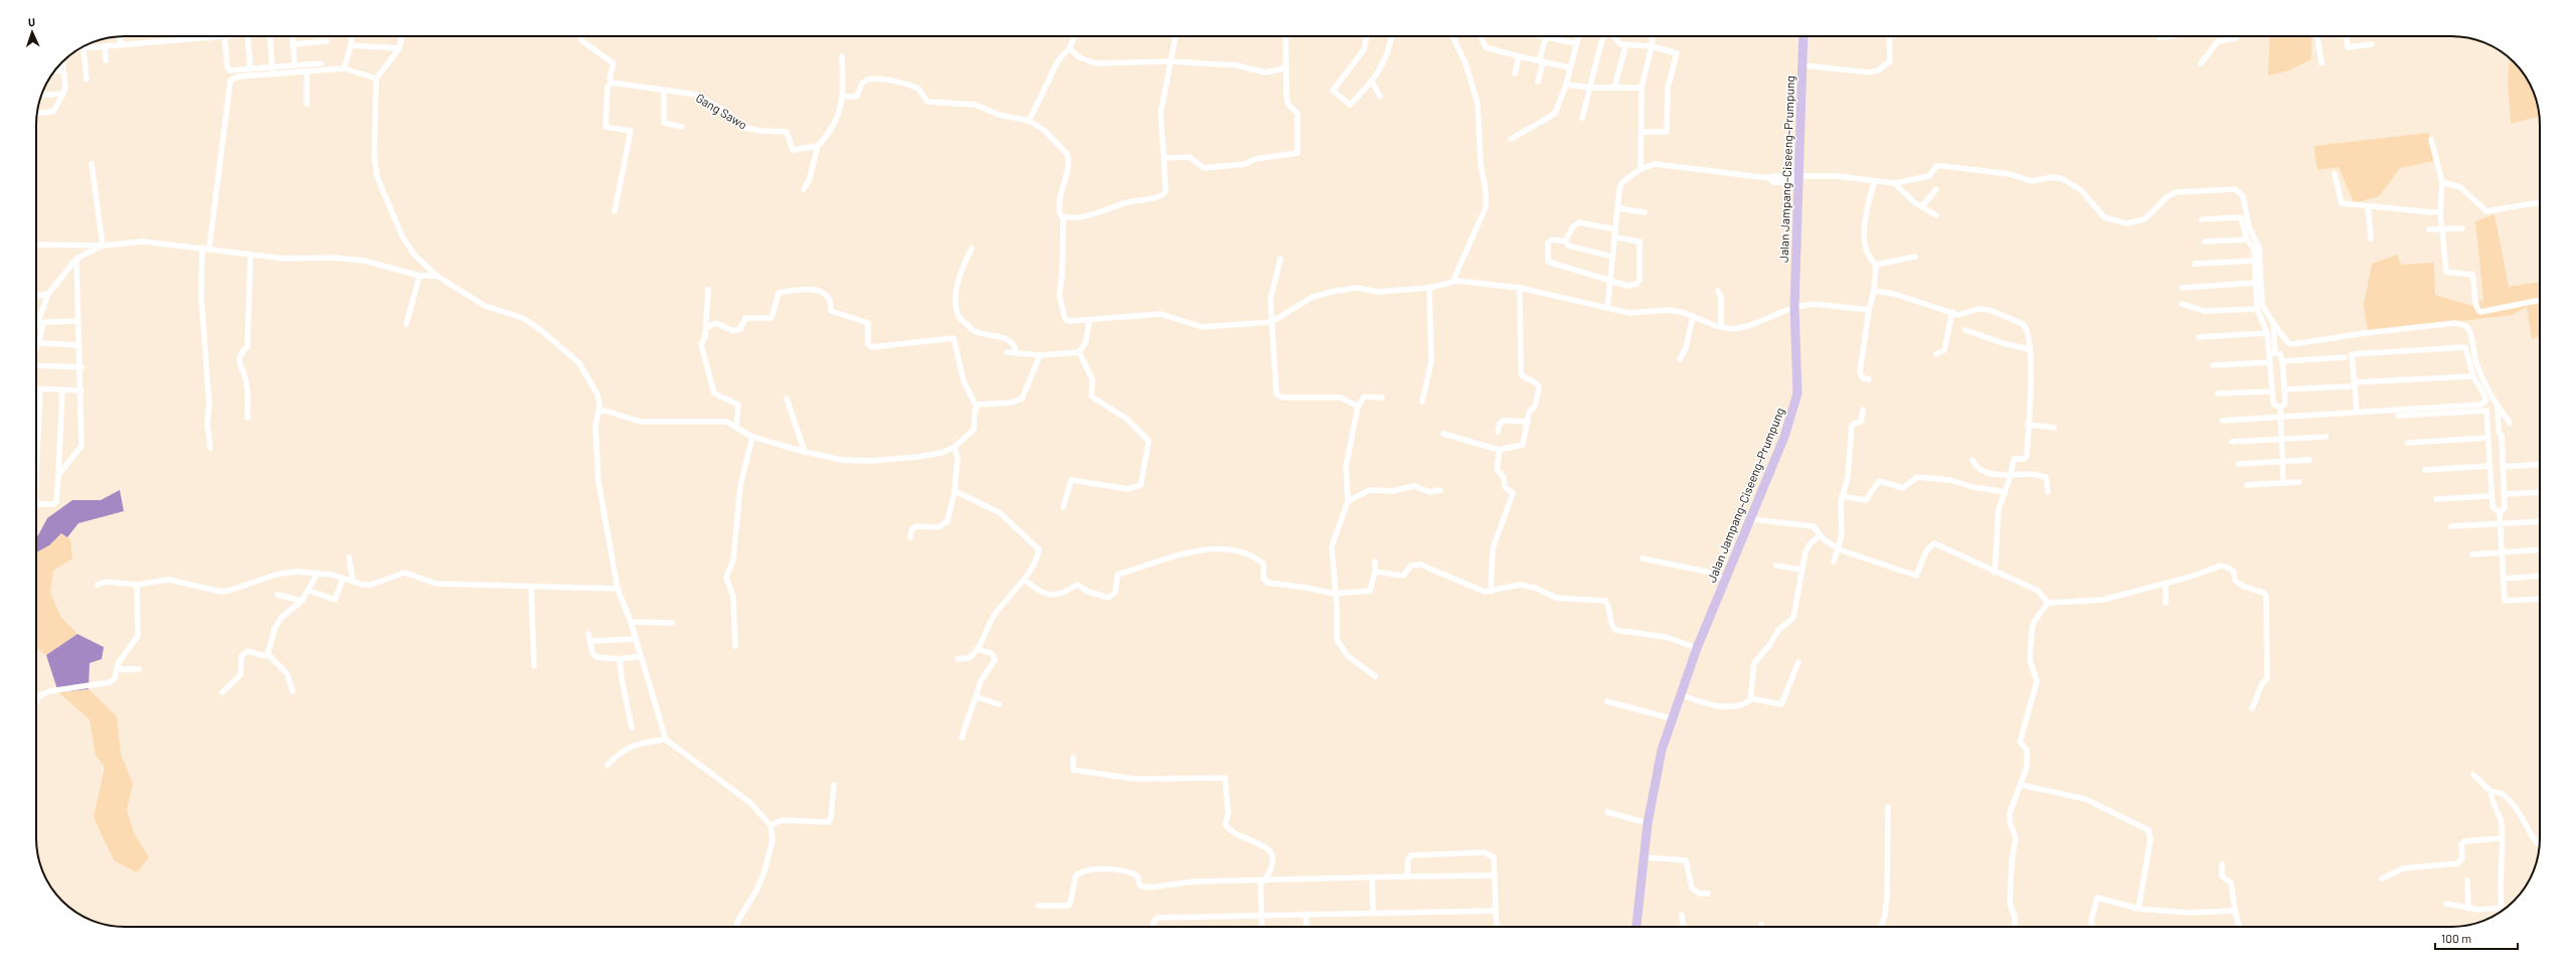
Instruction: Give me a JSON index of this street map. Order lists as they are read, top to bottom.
{
  "streets": {
    "main road": ["Jalan Jampang–Ciseeng–Prumpung"],
    "street": ["Gang Sawo"]
  },
  "scale_bar": "100 m",
  "north": "top"
}
